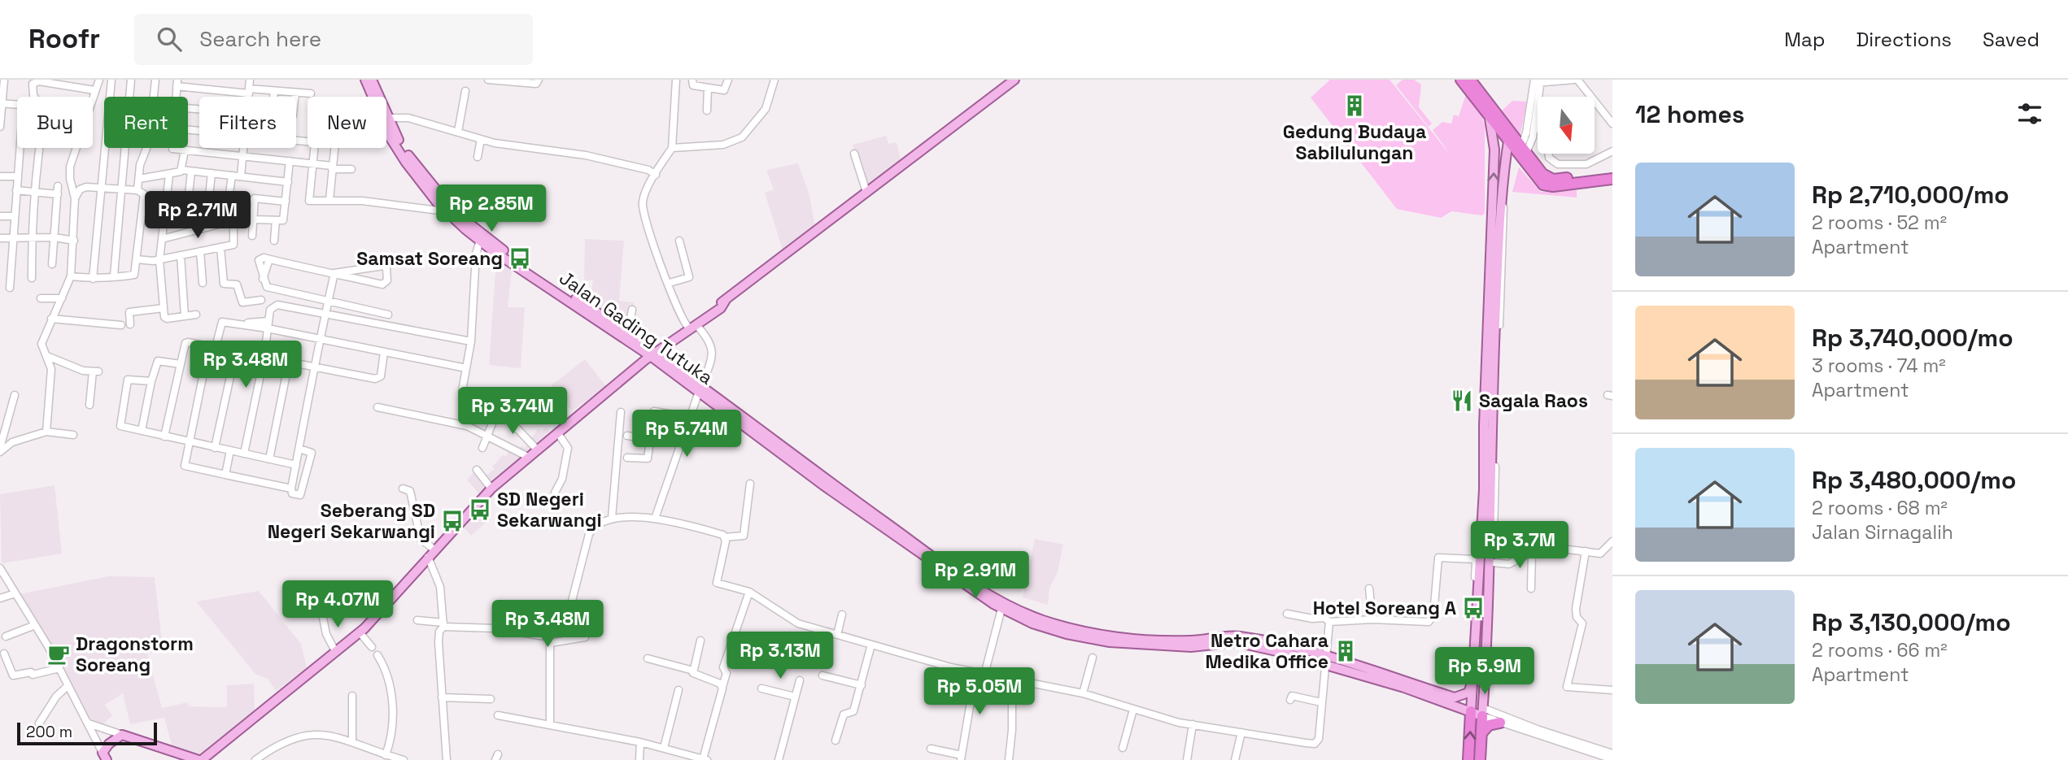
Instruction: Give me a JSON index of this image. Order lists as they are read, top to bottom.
{
  "streets": {
    "main road": ["Jalan Gading Tutuka"]
  },
  "places": {
    "building": ["Gedung Budaya Sabilulungan", "Netro Cahara Medika Office"],
    "bus stop": [
      "Samsat Soreang",
      "SD Negeri Sekarwangi",
      "Seberang SD Negeri Sekarwangi",
      "Hotel Soreang A"
    ],
    "restaurant": ["Sagala Raos"],
    "cafe": ["Dragonstorm Soreang"]
  },
  "scale_bar": "200 m",
  "north": "bottom",
  "page": {
    "header": "Roofr",
    "search": "Search here",
    "nav": ["Map", "Directions", "Saved"],
    "heading": "12 homes",
    "chip": [
      "Buy",
      "Rent",
      "Filters",
      "New"
    ],
    "list": [
      {
        "name": "Rp 2,710,000/mo",
        "note": "2 rooms · 52 m² · Apartment"
      },
      {
        "name": "Rp 3,740,000/mo",
        "note": "3 rooms · 74 m² · Apartment"
      },
      {
        "name": "Rp 3,480,000/mo",
        "note": "2 rooms · 68 m² · Jalan Sirnagalih"
      },
      {
        "name": "Rp 3,130,000/mo",
        "note": "2 rooms · 66 m² · Apartment"
      }
    ],
    "price": [
      "Rp 2.85M",
      "Rp 2.71M",
      "Rp 3.48M",
      "Rp 3.74M",
      "Rp 5.74M",
      "Rp 3.7M",
      "Rp 2.91M",
      "Rp 4.07M",
      "Rp 3.48M",
      "Rp 3.13M",
      "Rp 5.9M",
      "Rp 5.05M"
    ],
    "scale": "200 m"
  }
}
